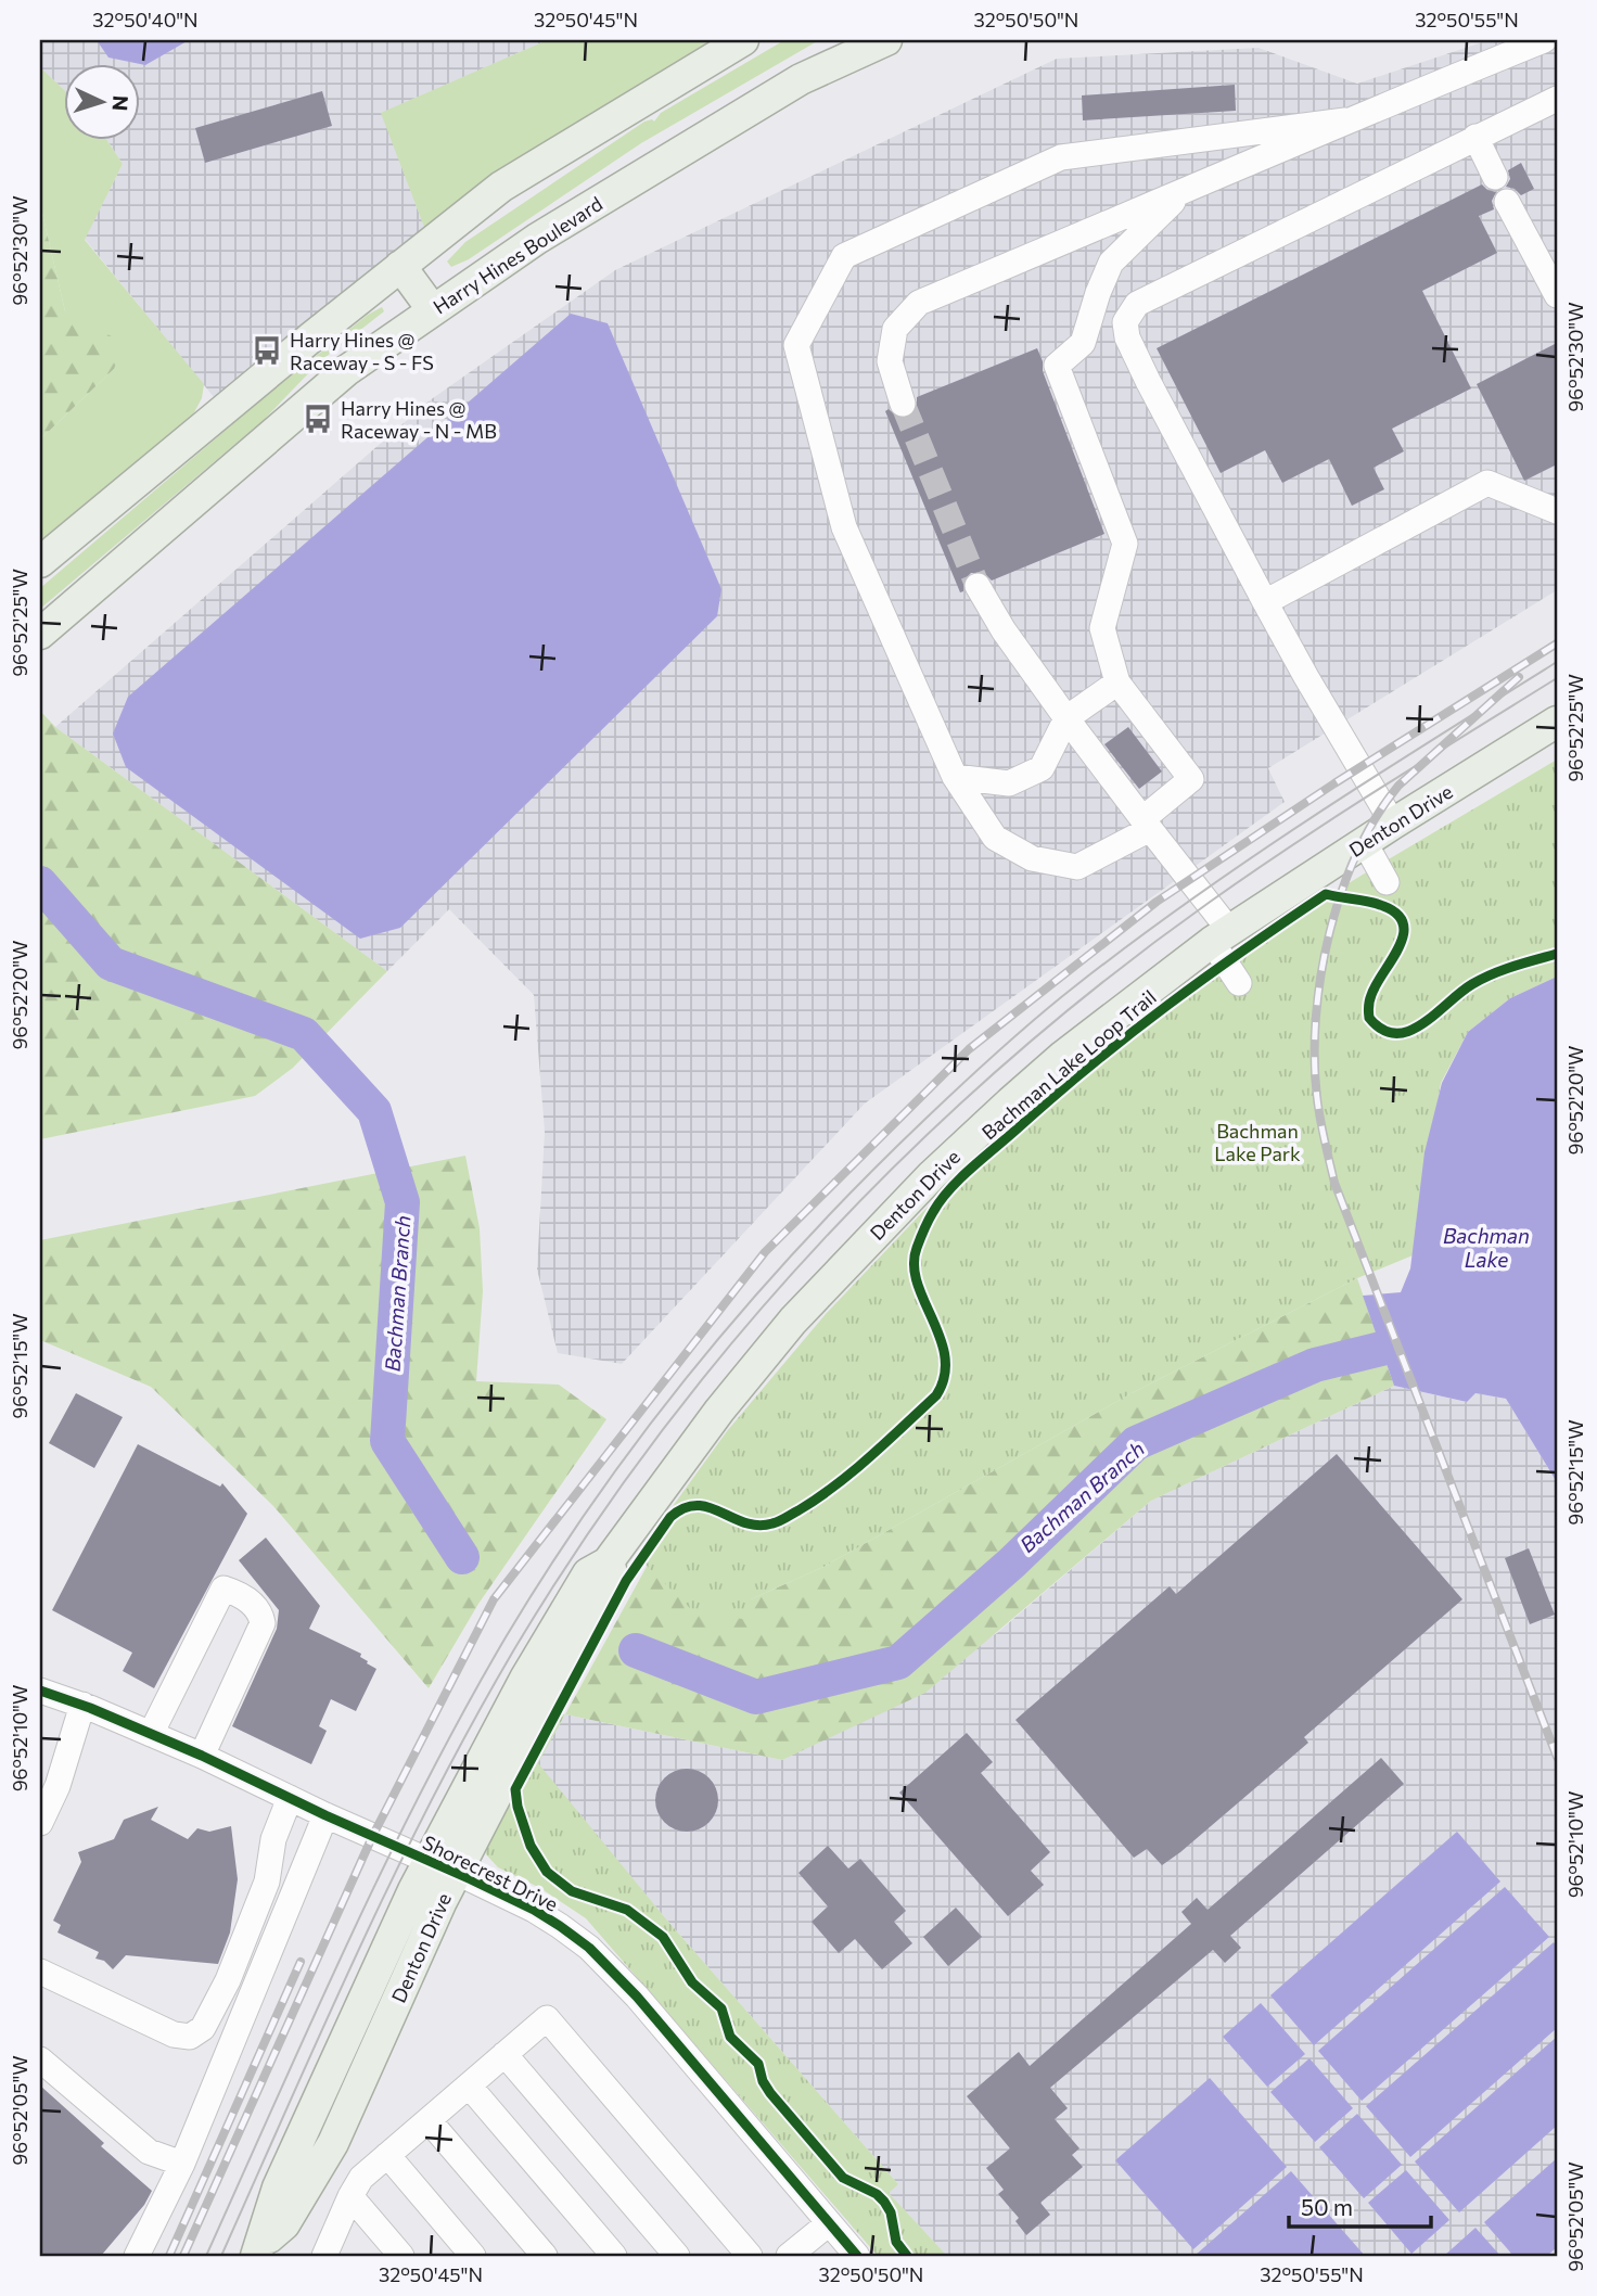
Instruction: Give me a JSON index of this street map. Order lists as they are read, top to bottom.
{
  "streets": {
    "main road": ["Harry Hines Boulevard", "Denton Drive"],
    "street": ["Shorecrest Drive"],
    "cycle path": ["Bachman Lake Loop Trail"]
  },
  "crossings": [
    ["Denton Drive", "Shorecrest Drive"]
  ],
  "water": ["Bachman Lake", "Bachman Branch"],
  "parks": ["Bachman Lake Park"],
  "places": {
    "bus stop": ["Harry Hines @ Raceway - S - FS", "Harry Hines @ Raceway - N - MB"]
  },
  "scale_bar": "50 m",
  "north": "right",
  "coordinates": [
    "32°50'40\"N",
    "32°50'45\"N",
    "32°50'50\"N",
    "32°50'55\"N",
    "96°52'30\"W",
    "96°52'25\"W",
    "96°52'20\"W",
    "96°52'15\"W",
    "96°52'10\"W",
    "96°52'05\"W"
  ]
}
